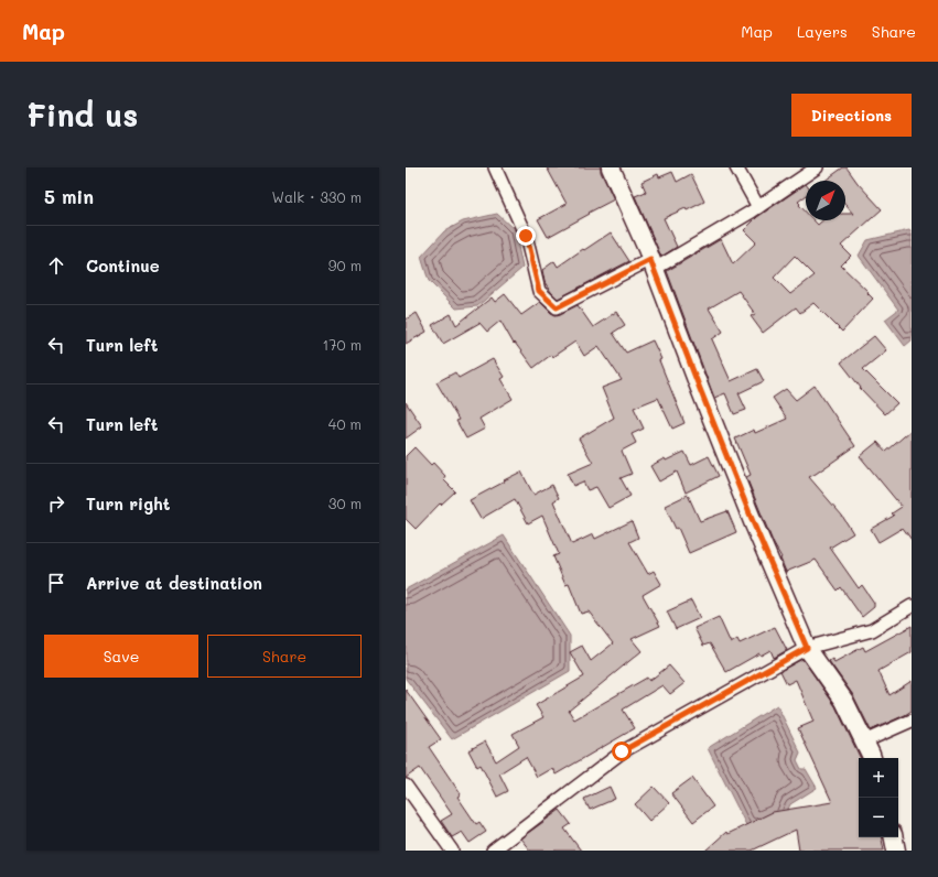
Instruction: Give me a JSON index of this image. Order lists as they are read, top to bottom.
{
  "north": "top right",
  "page": {
    "header": "Map",
    "nav": ["Map", "Layers", "Share"],
    "buttons": [
      "Directions",
      ["Save", "Share"]
    ],
    "title": "Find us",
    "heading": ["5 min", "Walk · 330 m"],
    "list": [
      ["Continue", "90 m"],
      ["Turn left", "170 m"],
      ["Turn left", "40 m"],
      ["Turn right", "30 m"],
      "Arrive at destination"
    ],
    "map_buttons": ["+", "−"]
  }
}
